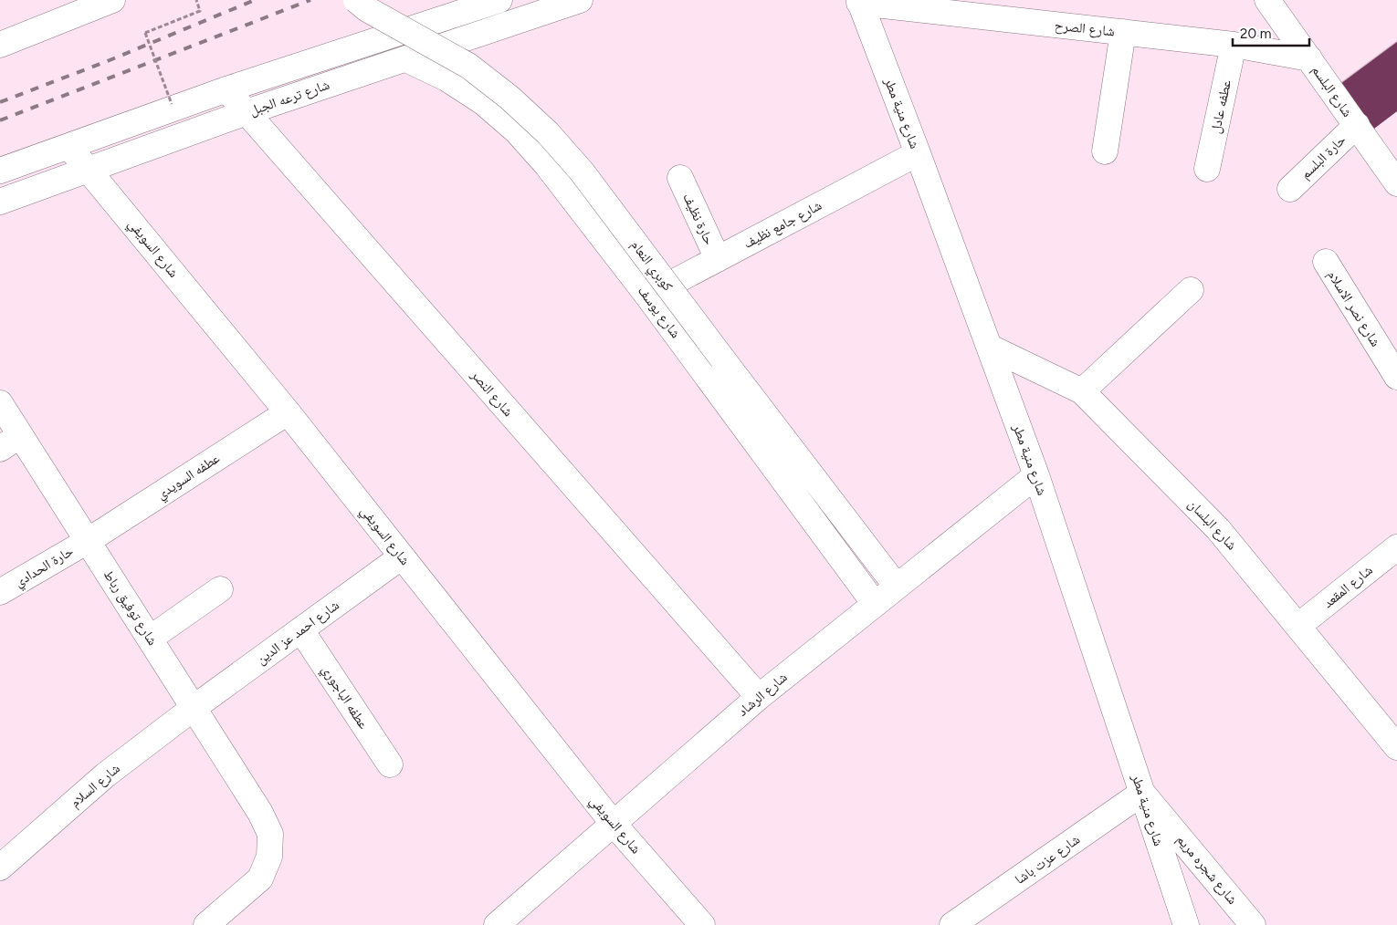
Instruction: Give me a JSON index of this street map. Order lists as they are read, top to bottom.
{
  "streets": {
    "street": [
      "شارع الصرح",
      "شارع البلسم",
      "شارع ترعه الجبل",
      "عطفه عادل",
      "شارع منية مطر",
      "حارة البلسم",
      "حارة نظيف",
      "شارع جامع نظيف",
      "شارع السويفي",
      "كوبري النعام",
      "شارع نصر الاسلام",
      "شارع يوسف",
      "شارع النصر",
      "عطفه السويدي",
      "شارع البلسان",
      "حارة الحدادي",
      "شارع المقعد",
      "شارع توفيق رباط",
      "شارع احمد عز الدين",
      "شارع الرشاد",
      "عطفه الباجوري",
      "شارع السلام",
      "شارع عزت باشا",
      "شارع شجره مريم"
    ]
  },
  "crossings": [
    ["شارع الصرح", "شارع البلسم"],
    ["شارع الصرح", "عطفه عادل"],
    ["شارع الصرح", "شارع منية مطر"],
    ["شارع البلسم", "حارة البلسم"],
    ["شارع ترعه الجبل", "شارع السويفي"],
    ["شارع ترعه الجبل", "شارع يوسف"],
    ["شارع ترعه الجبل", "شارع النصر"],
    ["شارع منية مطر", "شارع جامع نظيف"],
    ["شارع منية مطر", "شارع البلسان"],
    ["شارع منية مطر", "شارع الرشاد"],
    ["شارع منية مطر", "شارع عزت باشا"],
    ["شارع منية مطر", "شارع شجره مريم"],
    ["حارة نظيف", "شارع جامع نظيف"],
    ["شارع جامع نظيف", "شارع يوسف"],
    ["شارع السويفي", "عطفه السويدي"],
    ["شارع السويفي", "شارع احمد عز الدين"],
    ["شارع السويفي", "شارع الرشاد"],
    ["كوبري النعام", "شارع الرشاد"],
    ["شارع يوسف", "شارع الرشاد"],
    ["شارع النصر", "شارع الرشاد"],
    ["عطفه السويدي", "حارة الحدادي"],
    ["عطفه السويدي", "شارع توفيق رباط"],
    ["شارع البلسان", "شارع المقعد"],
    ["حارة الحدادي", "شارع توفيق رباط"],
    ["شارع توفيق رباط", "شارع احمد عز الدين"],
    ["شارع توفيق رباط", "شارع السلام"],
    ["شارع احمد عز الدين", "عطفه الباجوري"],
    ["شارع احمد عز الدين", "شارع السلام"],
    ["شارع عزت باشا", "شارع شجره مريم"]
  ],
  "scale_bar": "20 m"
}
